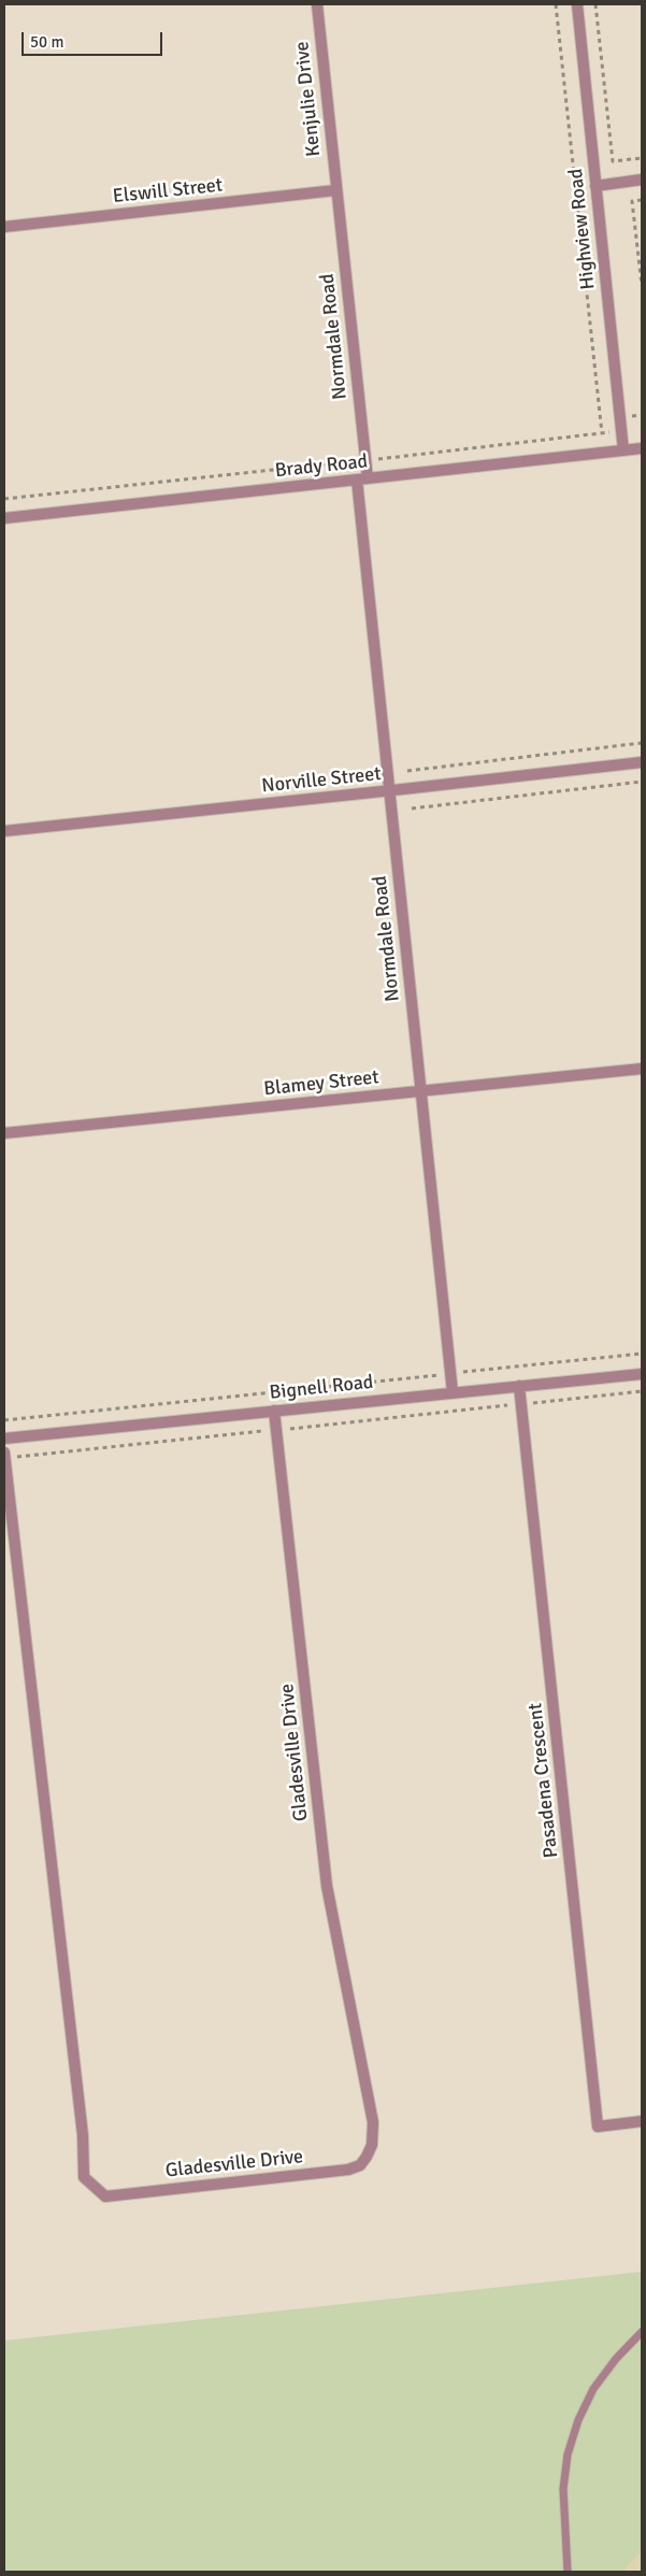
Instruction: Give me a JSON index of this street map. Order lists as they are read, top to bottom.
{
  "streets": {
    "street": [
      "Kenjulie Drive",
      "Elswill Street",
      "Highview Road",
      "Normdale Road",
      "Brady Road",
      "Norville Street",
      "Blamey Street",
      "Bignell Road",
      "Gladesville Drive",
      "Pasadena Crescent"
    ]
  },
  "crossings": [
    ["Kenjulie Drive", "Elswill Street"],
    ["Kenjulie Drive", "Normdale Road"],
    ["Elswill Street", "Normdale Road"],
    ["Highview Road", "Brady Road"],
    ["Normdale Road", "Brady Road"],
    ["Normdale Road", "Norville Street"],
    ["Normdale Road", "Blamey Street"],
    ["Normdale Road", "Bignell Road"],
    ["Bignell Road", "Gladesville Drive"],
    ["Bignell Road", "Pasadena Crescent"]
  ],
  "scale_bar": "50 m"
}
